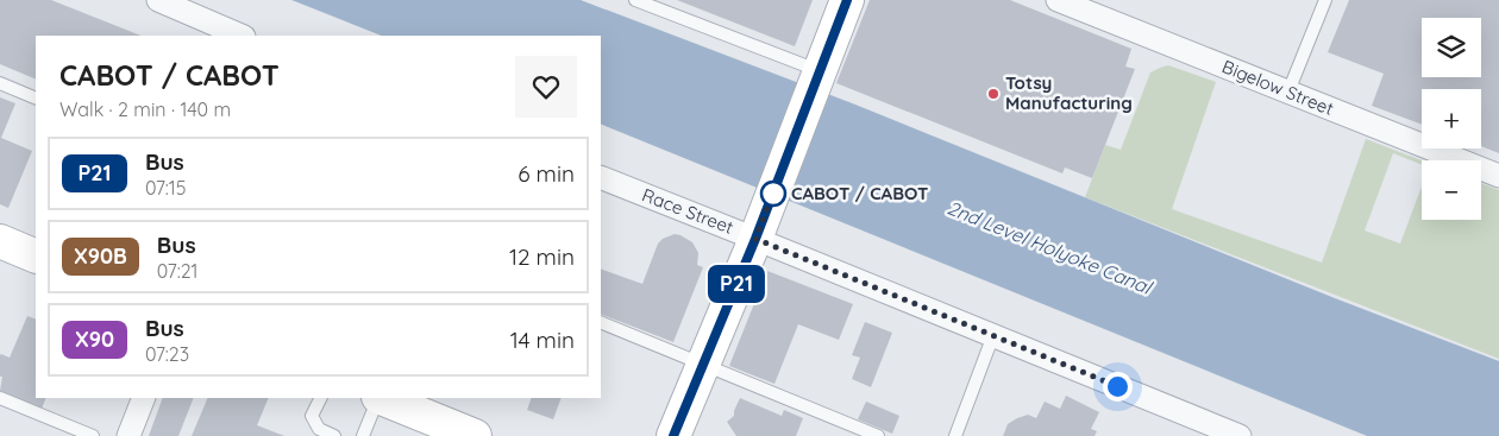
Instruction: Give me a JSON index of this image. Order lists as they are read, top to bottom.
{
  "streets": {
    "street": ["Bigelow Street", "Race Street"]
  },
  "water": ["2nd Level Holyoke Canal"],
  "places": ["Totsy Manufacturing", "CABOT / CABOT"],
  "lines": ["bus line P21"],
  "page": {
    "on_map": "P21",
    "map_buttons": ["+", "−"],
    "heading": ["CABOT / CABOT", "Walk · 2 min · 140 m"],
    "list": [
      {
        "mark": "P21",
        "name": "Bus",
        "note": "07:15",
        "value": "6 min"
      },
      {
        "mark": "X90B",
        "name": "Bus",
        "note": "07:21",
        "value": "12 min"
      },
      {
        "mark": "X90",
        "name": "Bus",
        "note": "07:23",
        "value": "14 min"
      }
    ]
  }
}
